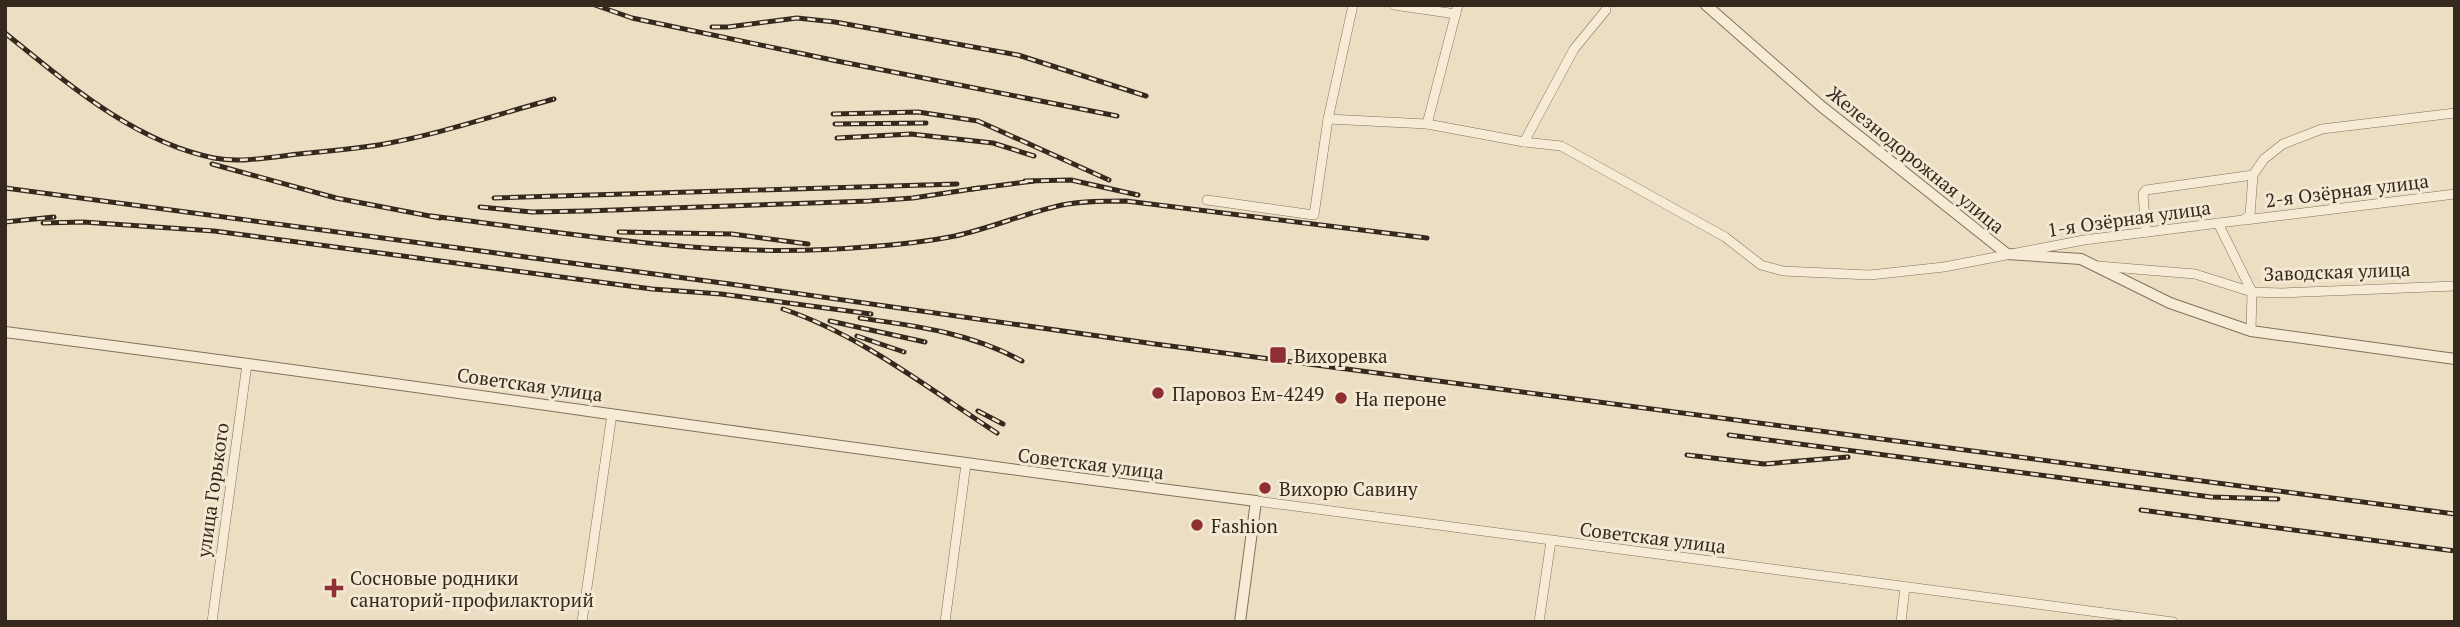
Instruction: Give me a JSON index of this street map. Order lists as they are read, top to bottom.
{
  "streets": {
    "street": [
      "Железнодорожная улица",
      "2-я Озёрная улица",
      "1-я Озёрная улица",
      "Заводская улица",
      "Советская улица",
      "улица Горького"
    ]
  },
  "crossings": [
    ["Железнодорожная улица", "1-я Озёрная улица"],
    ["Железнодорожная улица", "Заводская улица"],
    ["2-я Озёрная улица", "1-я Озёрная улица"],
    ["Советская улица", "улица Горького"]
  ],
  "places": {
    "transit": ["Вихоревка"],
    "other": [
      "Паровоз Ем-4249",
      "На пероне",
      "Вихорю Савину",
      "Fashion"
    ],
    "health": ["Сосновые родники санаторий-профилакторий"]
  }
}
